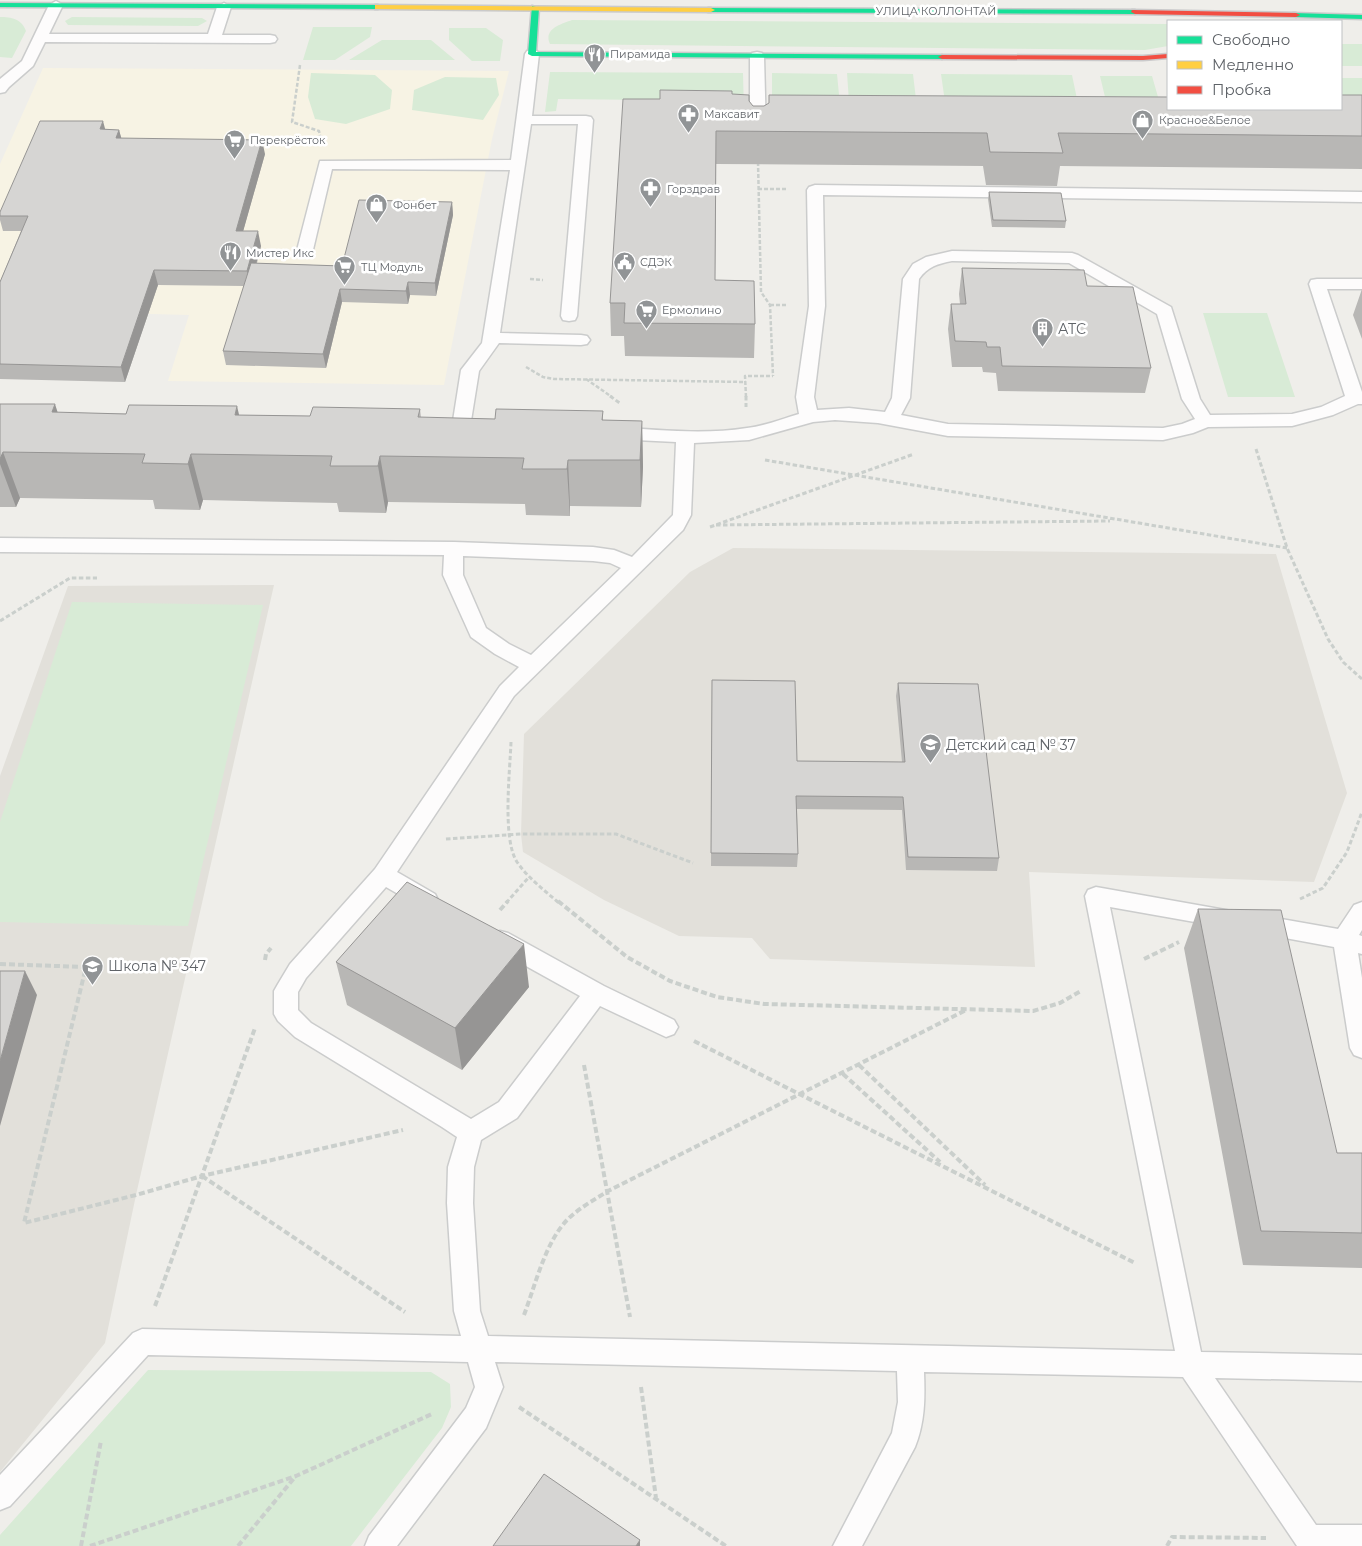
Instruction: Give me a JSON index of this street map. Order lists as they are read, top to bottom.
{
  "streets": {
    "main road": ["УЛИЦА КОЛЛОНТАЙ"]
  },
  "places": {
    "restaurant": ["Пирамида", "Мистер Икс"],
    "pharmacy": ["Максавит", "Горздрав"],
    "shop": ["Красное&Белое", "Фонбет"],
    "supermarket": ["Перекрёсток", "ТЦ Модуль", "Ермолино"],
    "public building": ["СДЭК"],
    "building": ["АТС"],
    "school or university": ["Детский сад № 37", "Школа № 347"]
  },
  "legend": ["Свободно", "Медленно", "Пробка"]
}
